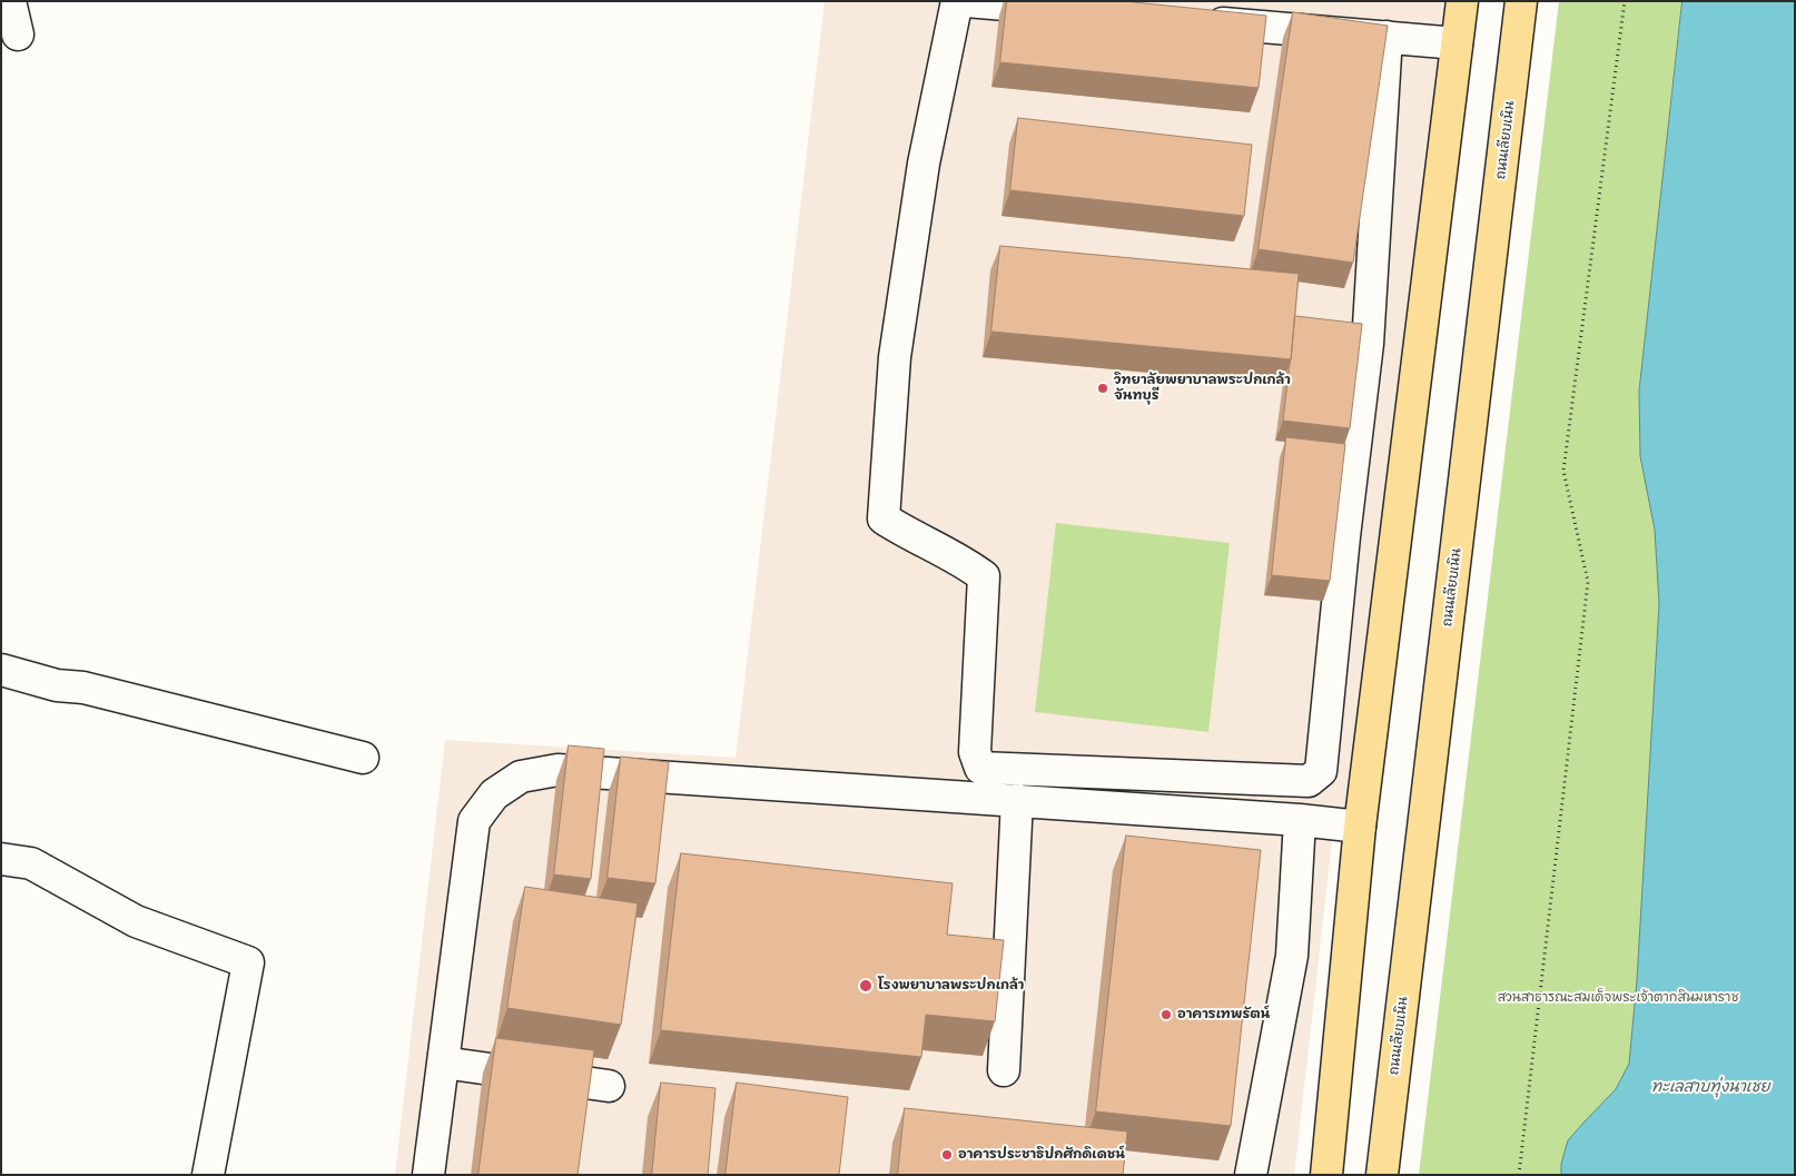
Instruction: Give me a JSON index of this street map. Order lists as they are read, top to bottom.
{
  "streets": {
    "main road": ["ถนนเลียบเนิน"]
  },
  "water": ["ทะเลสาบทุ่งนาเชย"],
  "parks": ["สวนสาธารณะสมเด็จพระเจ้าตากสินมหาราช"],
  "places": [
    "วิทยาลัยพยาบาลพระปกเกล้า จันทบุรี",
    "โรงพยาบาลพระปกเกล้า",
    "อาคารเทพรัตน์",
    "อาคารประชาธิปกศักดิเดชน์"
  ]
}
